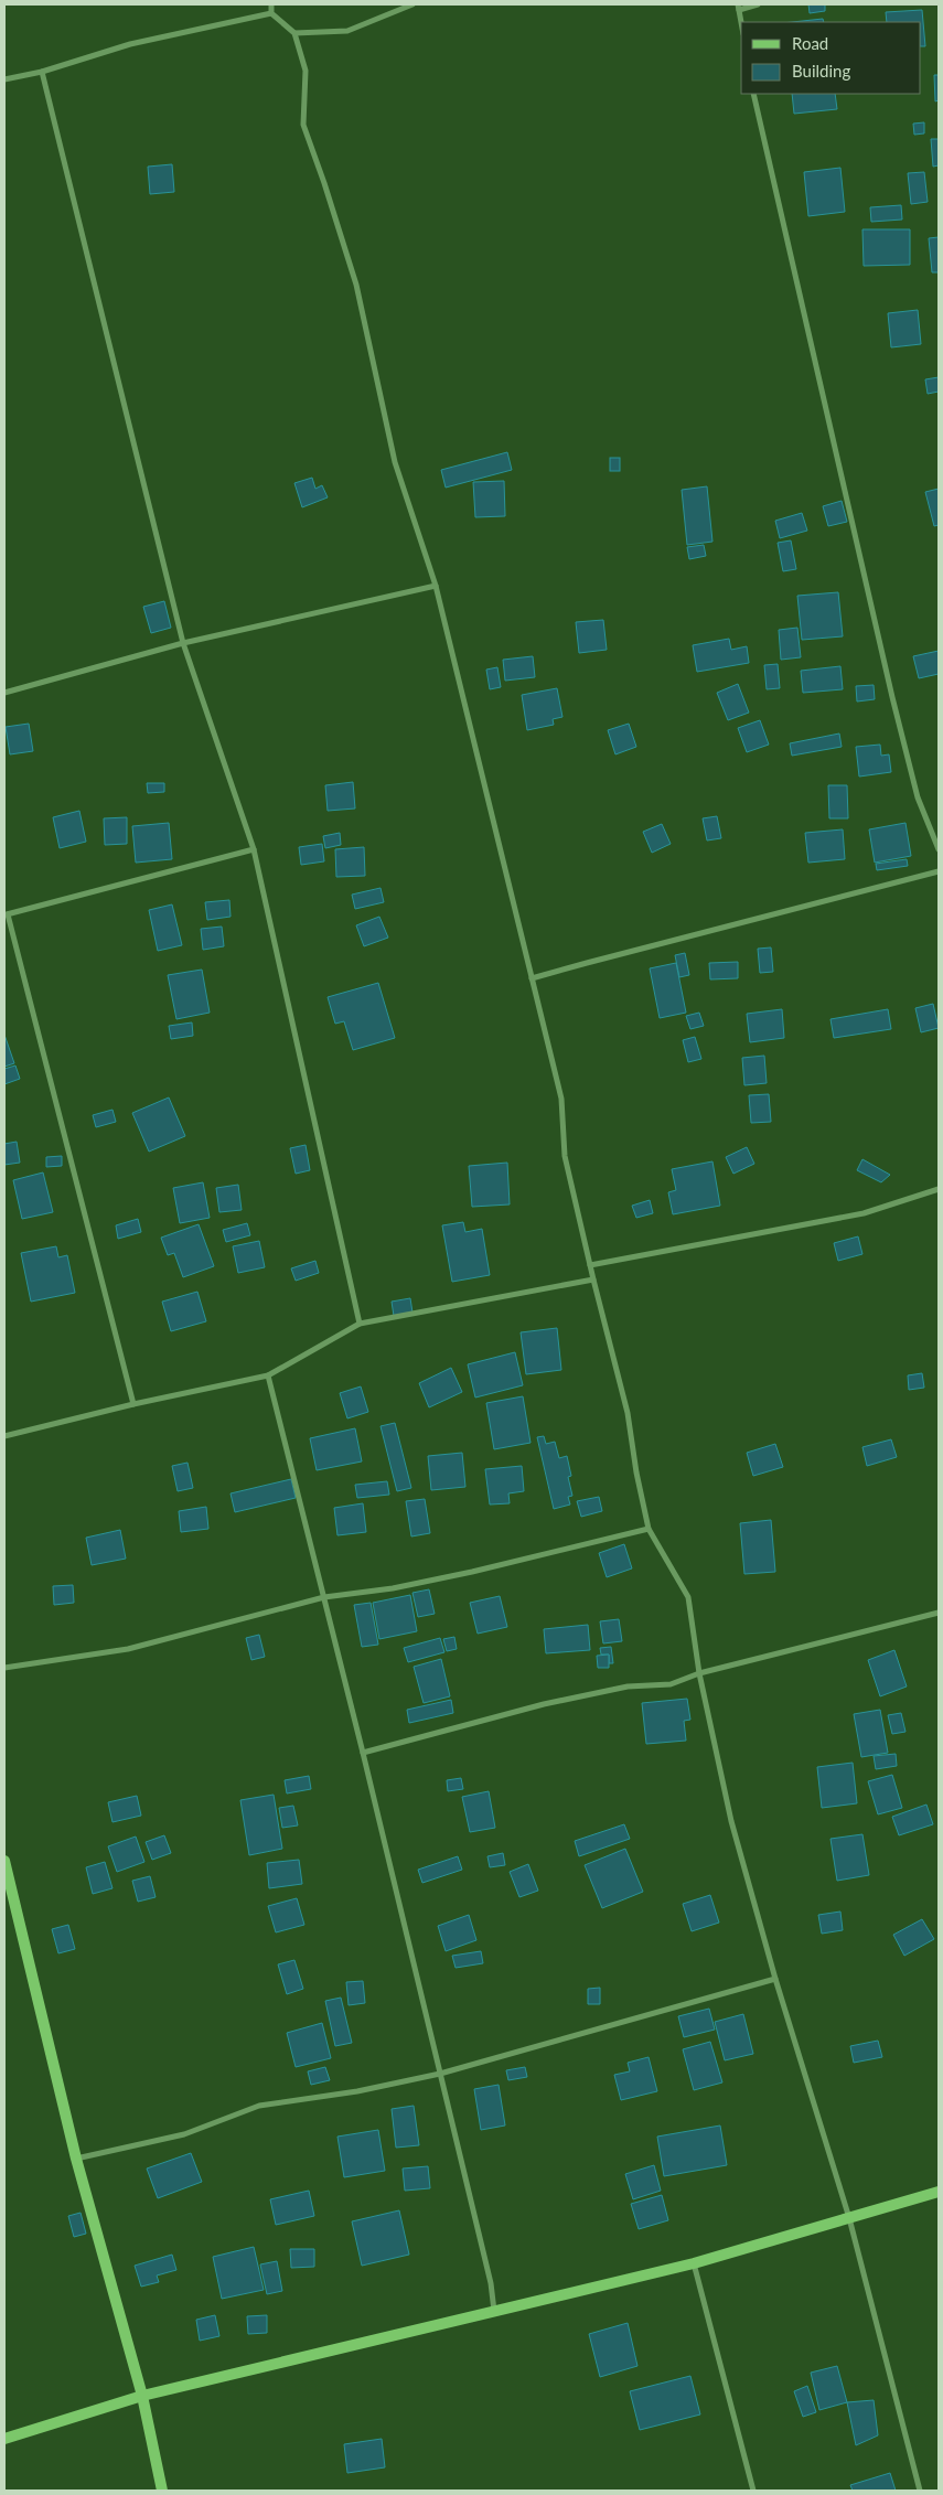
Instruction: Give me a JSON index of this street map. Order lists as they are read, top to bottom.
{
  "legend": ["Road", "Building"]
}
